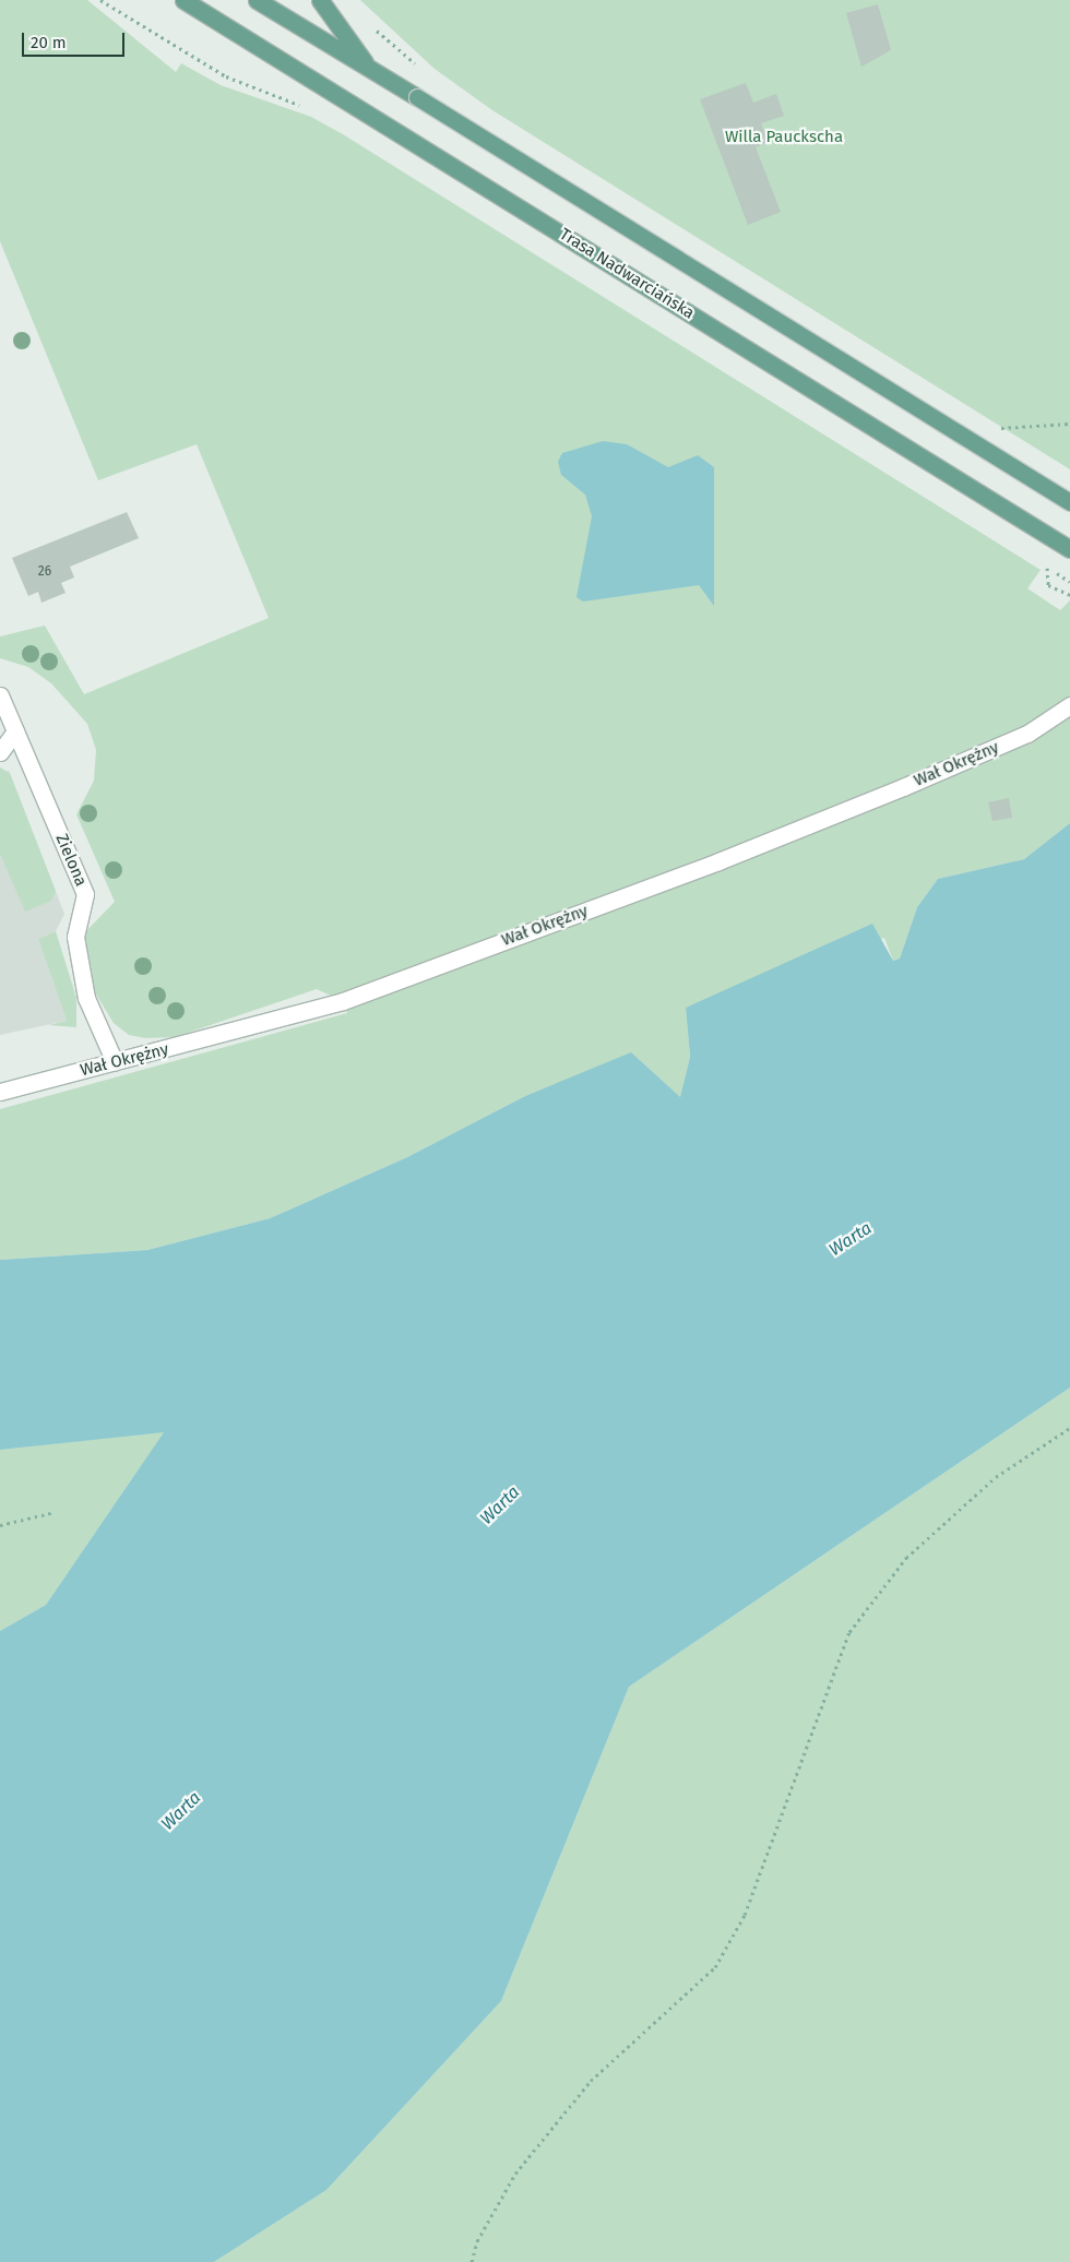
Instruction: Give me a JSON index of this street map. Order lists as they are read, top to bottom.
{
  "streets": {
    "main road": ["Trasa Nadwarciańska"],
    "street": ["Wał Okrężny", "Zielona"]
  },
  "crossings": [
    ["Wał Okrężny", "Zielona"]
  ],
  "water": ["Warta"],
  "parks": ["Willa Pauckscha"],
  "house_numbers": ["26"],
  "scale_bar": "20 m"
}
